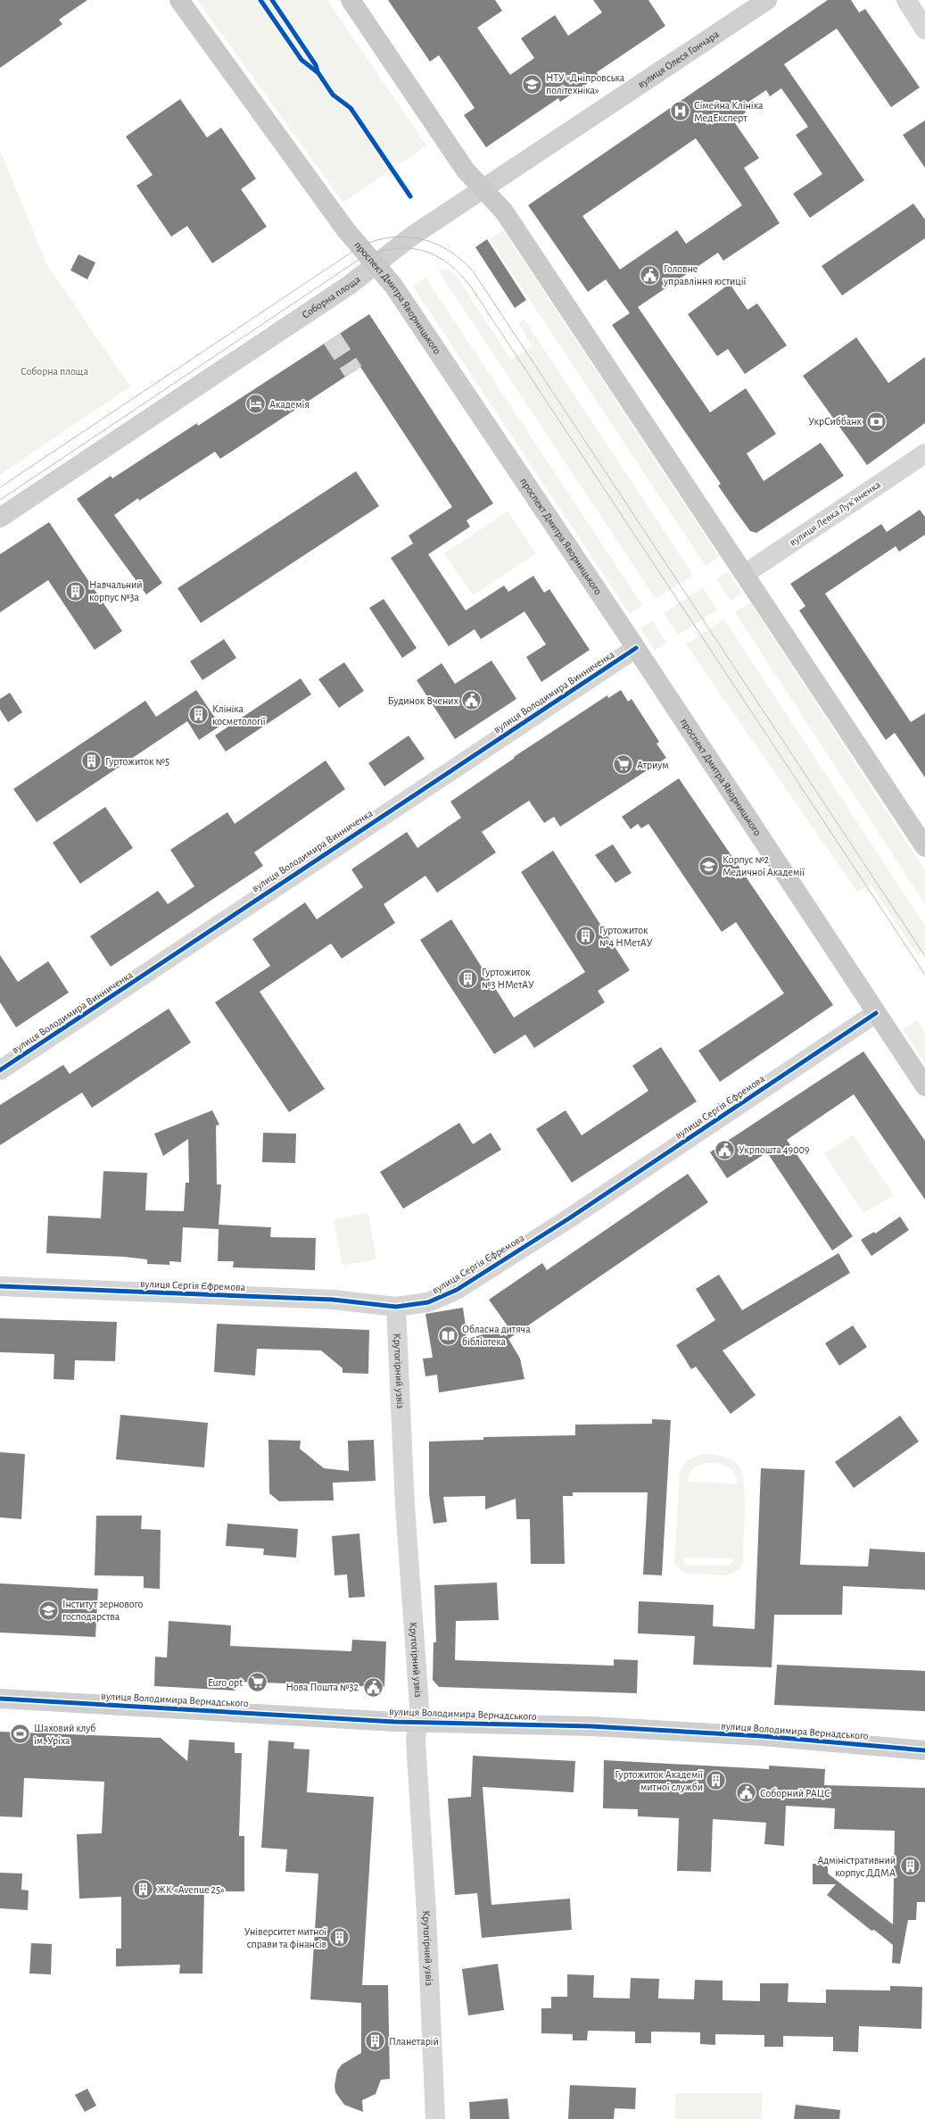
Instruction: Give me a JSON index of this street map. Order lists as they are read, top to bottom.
{
  "streets": {
    "main road": [
      "вулиця Олеся Гончара",
      "Соборна площа",
      "проспект Дмитра Яворницького",
      "вулиця Володимира Вернадського"
    ],
    "street": [
      "вулиця Левка Лукʼяненка",
      "вулиця Володимира Винниченка",
      "вулиця Сергія Єфремова",
      "Крутогірний узвіз"
    ]
  },
  "crossings": [
    ["вулиця Олеся Гончара", "Соборна площа"],
    ["вулиця Олеся Гончара", "проспект Дмитра Яворницького"],
    ["Соборна площа", "проспект Дмитра Яворницького"],
    ["проспект Дмитра Яворницького", "вулиця Володимира Винниченка"],
    ["проспект Дмитра Яворницького", "вулиця Сергія Єфремова"],
    ["вулиця Сергія Єфремова", "Крутогірний узвіз"],
    ["Крутогірний узвіз", "вулиця Володимира Вернадського"]
  ],
  "parks": ["Соборна площа"],
  "places": {
    "school or university": ["НТУ «Дніпровська політехніка»", "Корпус №2 Медичної Академії", "Інститут зернового господарства"],
    "hospital": ["Сімейна Клініка МедЕксперт"],
    "public building": [
      "Головне управління юстиції",
      "Будинок Вчених",
      "Укрпошта 49009",
      "Нова Пошта №32",
      "Соборний РАЦС"
    ],
    "hotel": ["Академія"],
    "bank": ["УкрСиббанк"],
    "building": [
      "Навчальний корпус №3а",
      "Клініка косметології",
      "Гуртожиток №5",
      "Гуртожиток №4 НМетАУ",
      "Гуртожиток №3 НМетАУ",
      "Гуртожиток Академії митної служби",
      "Адміністративний корпус ДДМА",
      "ЖК «Avenue 25»",
      "Університет митної справи та фінансів",
      "Планетарій"
    ],
    "supermarket": ["Атриум", "Euro opt"],
    "library": ["Обласна дитяча бібліотека"],
    "sports": ["Шаховий клуб ім. Уріха"]
  }
}
